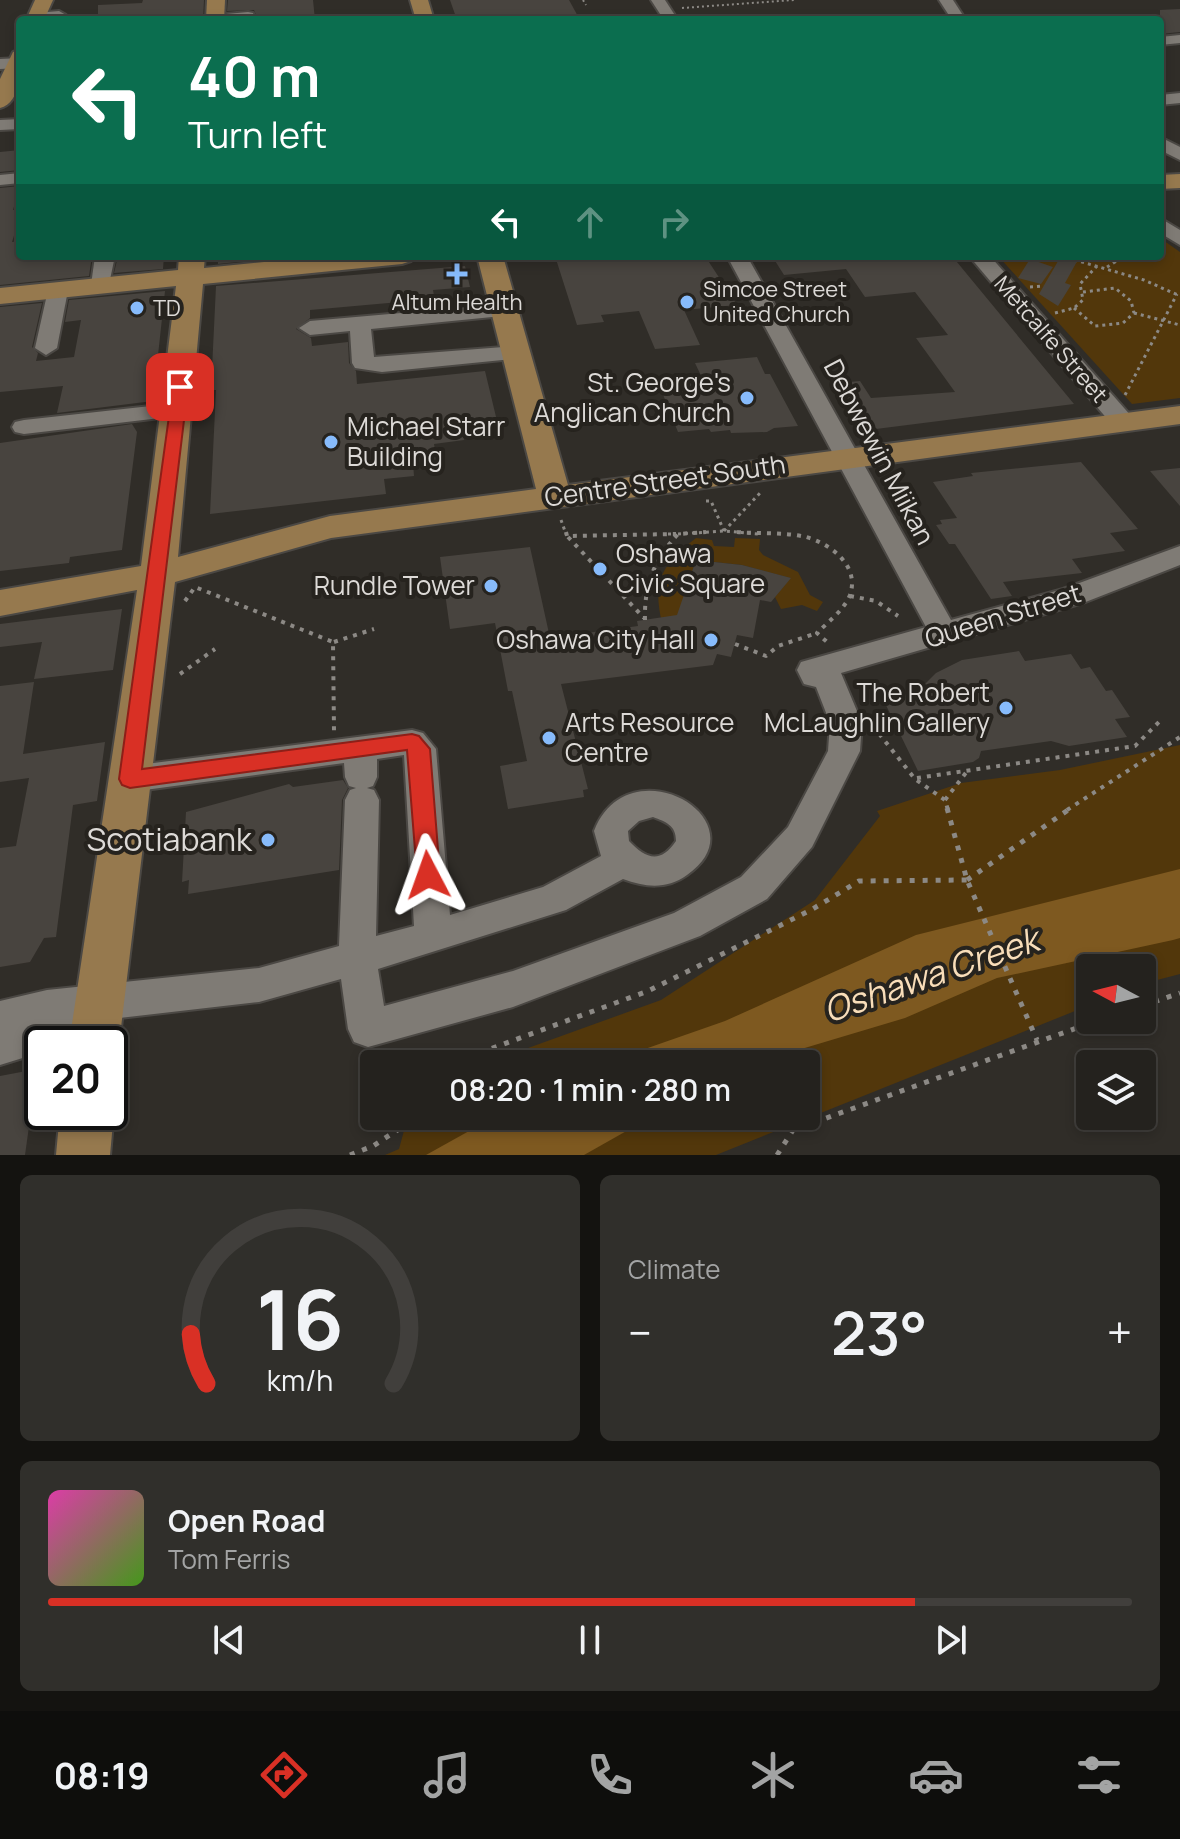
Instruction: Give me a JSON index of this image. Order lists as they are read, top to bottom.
{
  "streets": {
    "main road": ["Centre Street South"],
    "street": ["Metcalfe Street", "Debwewin Miikan", "Queen Street"]
  },
  "crossings": [
    ["Metcalfe Street", "Centre Street South"],
    ["Debwewin Miikan", "Centre Street South"],
    ["Debwewin Miikan", "Queen Street"]
  ],
  "water": ["Oshawa Creek"],
  "places": {
    "health": ["Altum Health"],
    "other": [
      "Simcoe Street United Church",
      "TD",
      "St. George's Anglican Church",
      "Michael Starr Building",
      "Oshawa Civic Square",
      "Rundle Tower",
      "Oshawa City Hall",
      "The Robert McLaughlin Gallery",
      "Arts Resource Centre",
      "Scotiabank"
    ]
  },
  "north": "left",
  "page": {
    "turn": ["40 m", "Turn left"],
    "limit": "20",
    "trip": "08:20 · 1 min · 280 m",
    "tile": "Climate",
    "heat": ["−", "23°", "+"],
    "song": ["Open Road", "Tom Ferris"],
    "tabs": "08:19",
    "gauge": ["16", "km/h"]
  }
}
